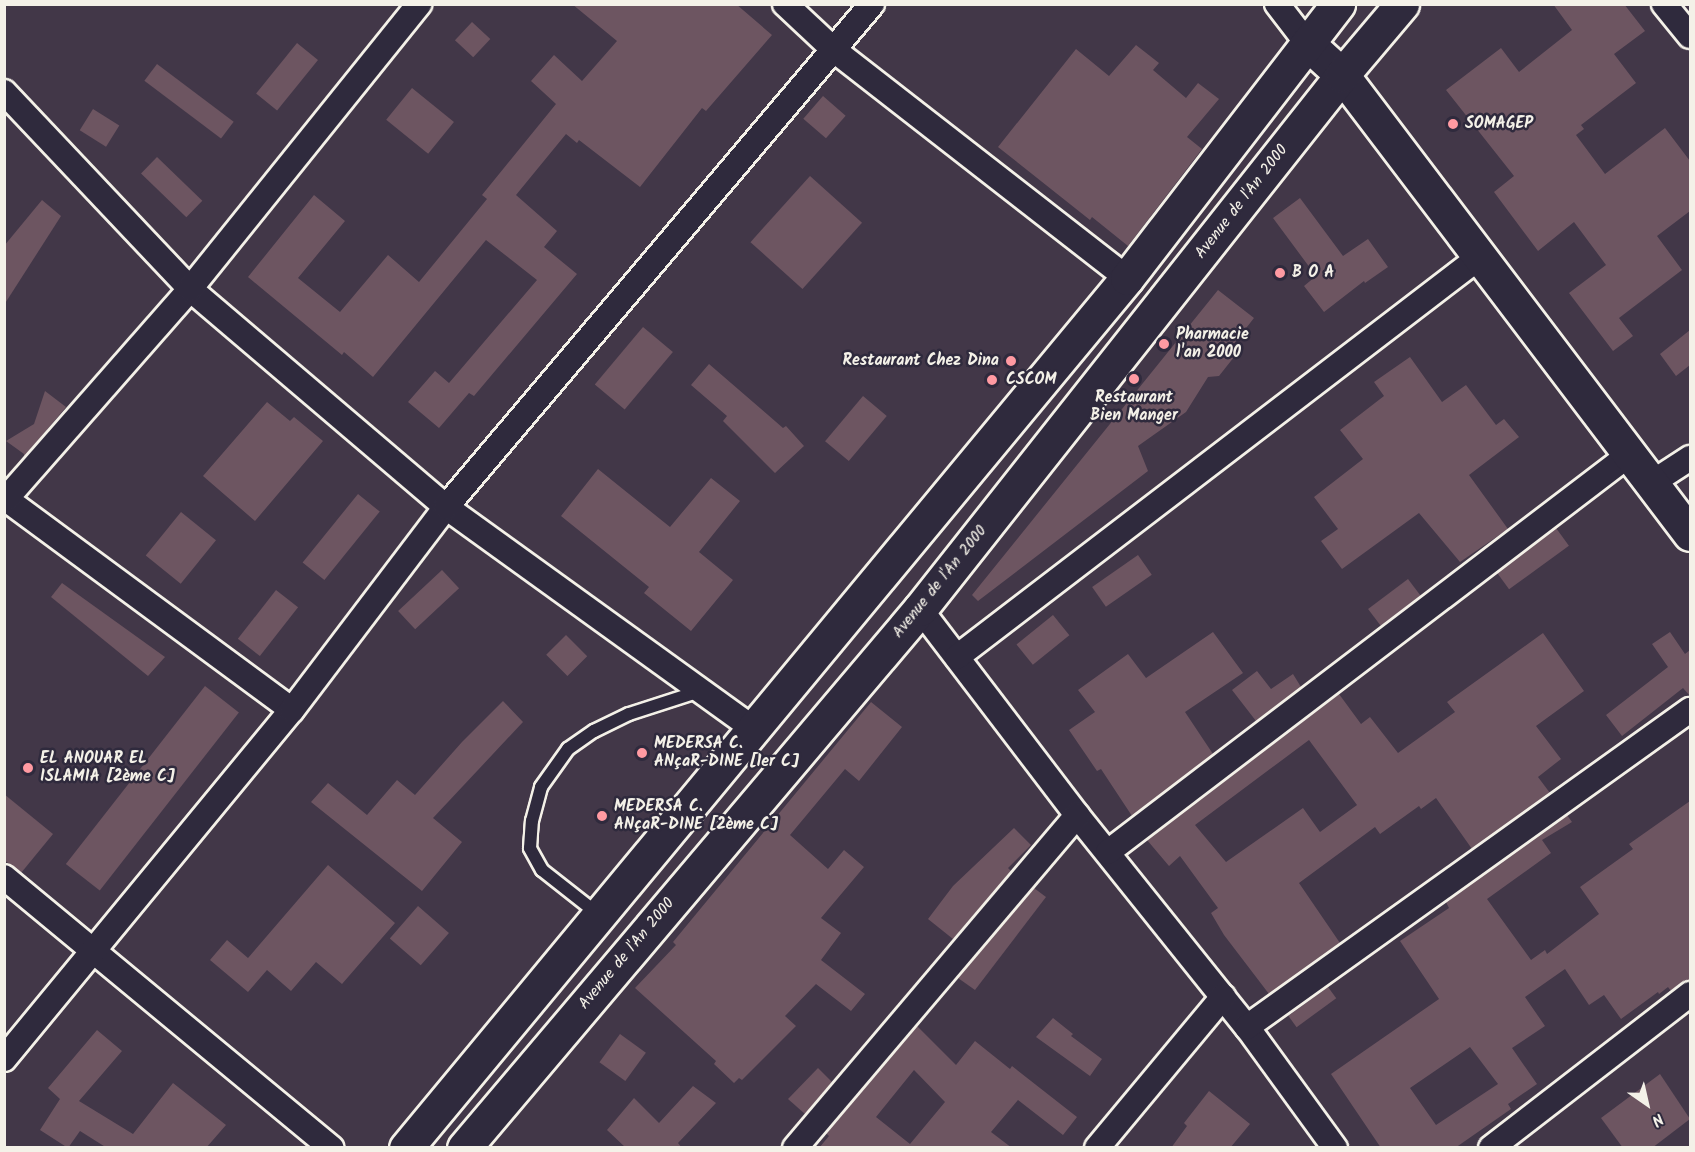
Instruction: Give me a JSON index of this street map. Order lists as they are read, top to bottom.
{
  "streets": {
    "main road": ["Avenue de l'An 2000"]
  },
  "places": [
    "SOMAGEP",
    "B O A",
    "Pharmacie l'an 2000",
    "Restaurant Chez Dina",
    "Restaurant Bien Manger",
    "CSCOM",
    "MEDERSA C. ANçaR-DINE [1er C]",
    "EL ANOUAR EL ISLAMIA [2ème C]",
    "MEDERSA C. ANçaR-DINE [2ème C]"
  ],
  "north": "bottom right"
}
